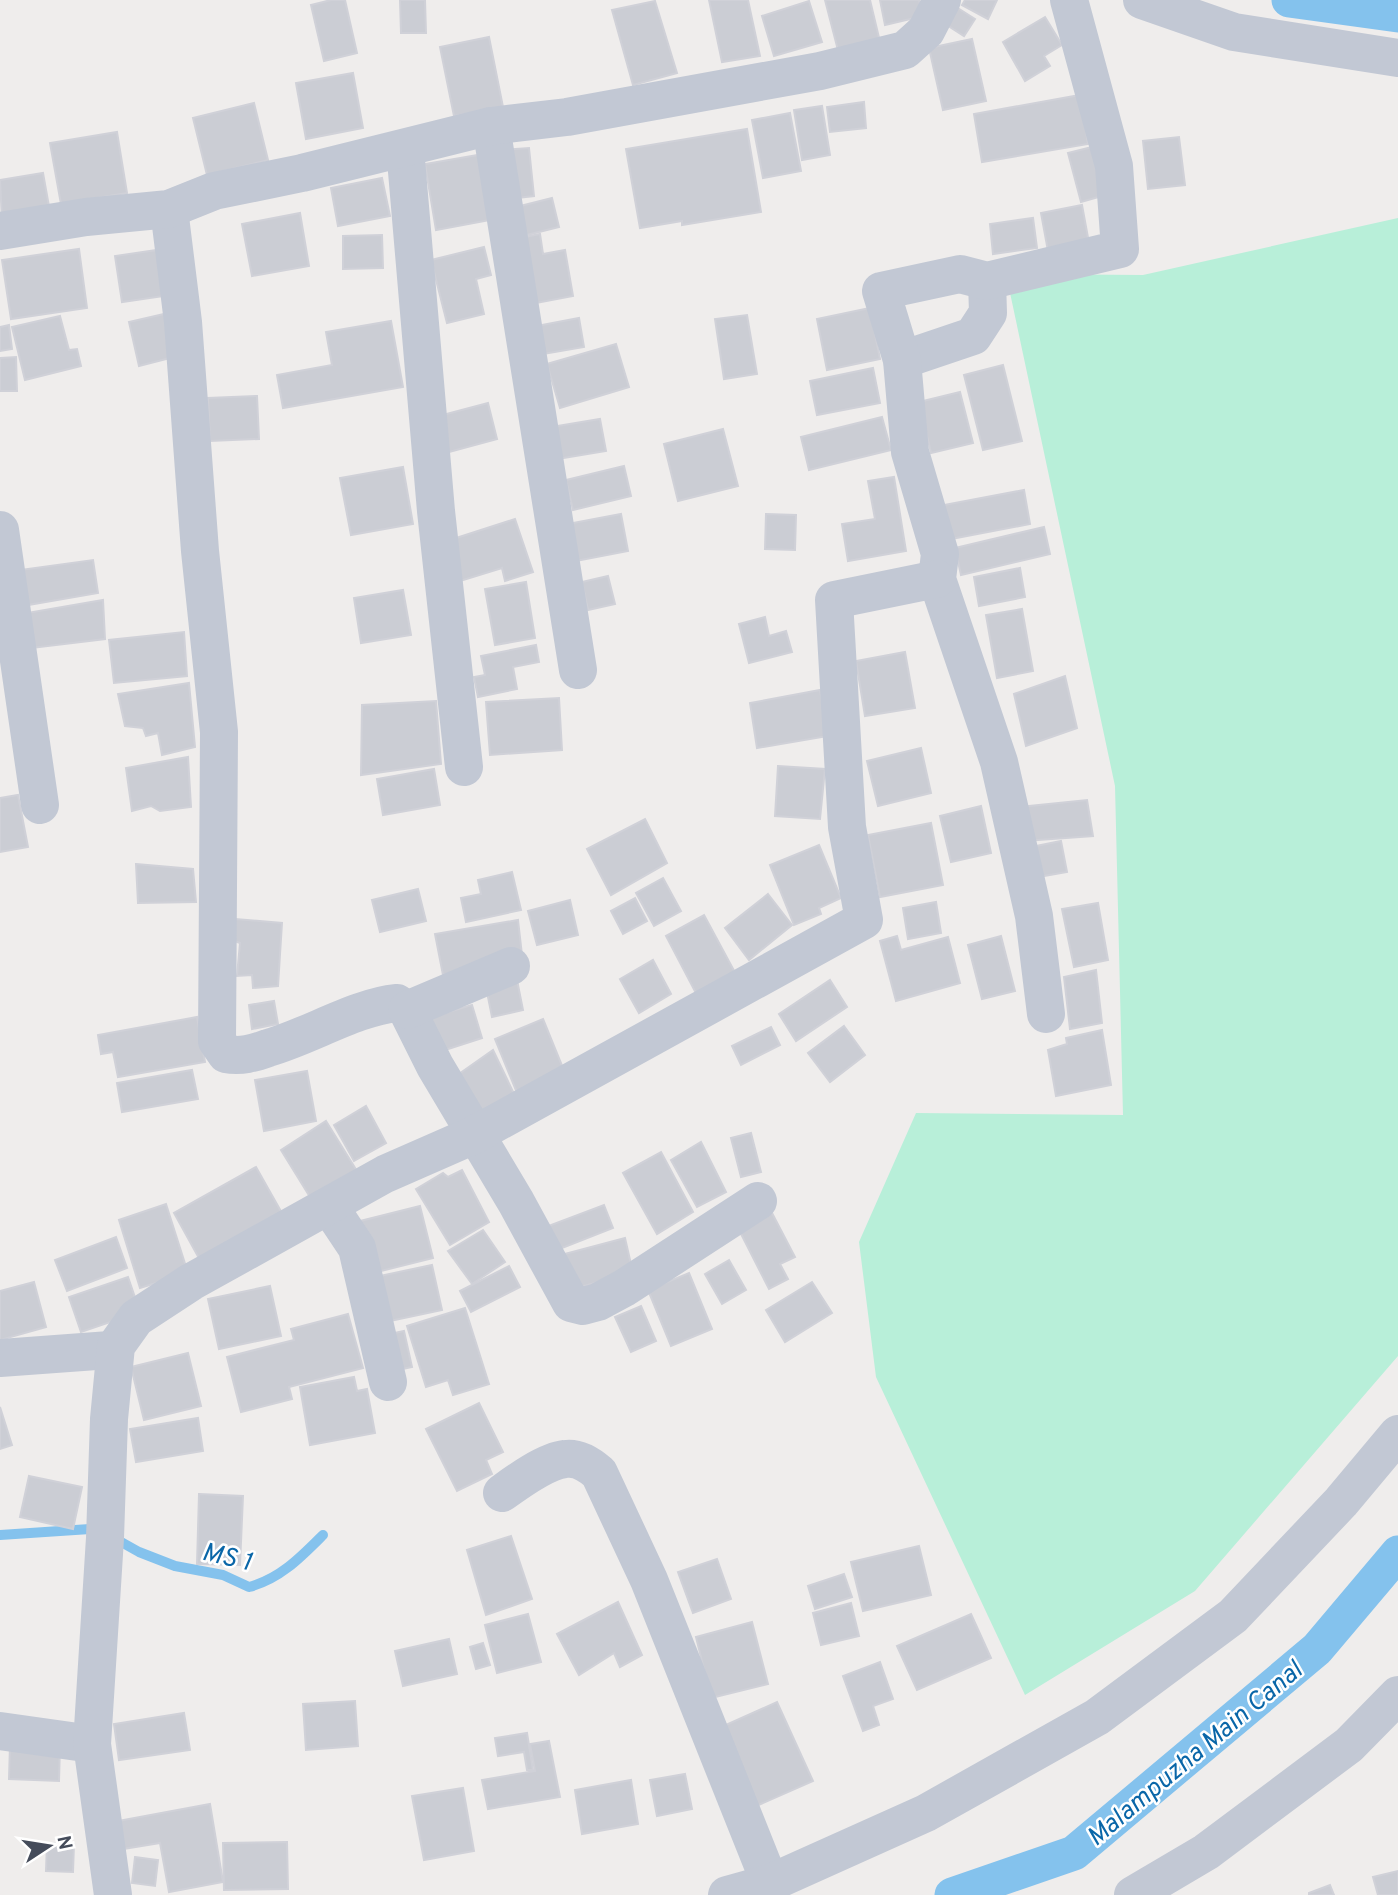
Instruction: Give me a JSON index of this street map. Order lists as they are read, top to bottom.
{
  "water": ["MS 1", "Malampuzha Main Canal"],
  "north": "right"
}
